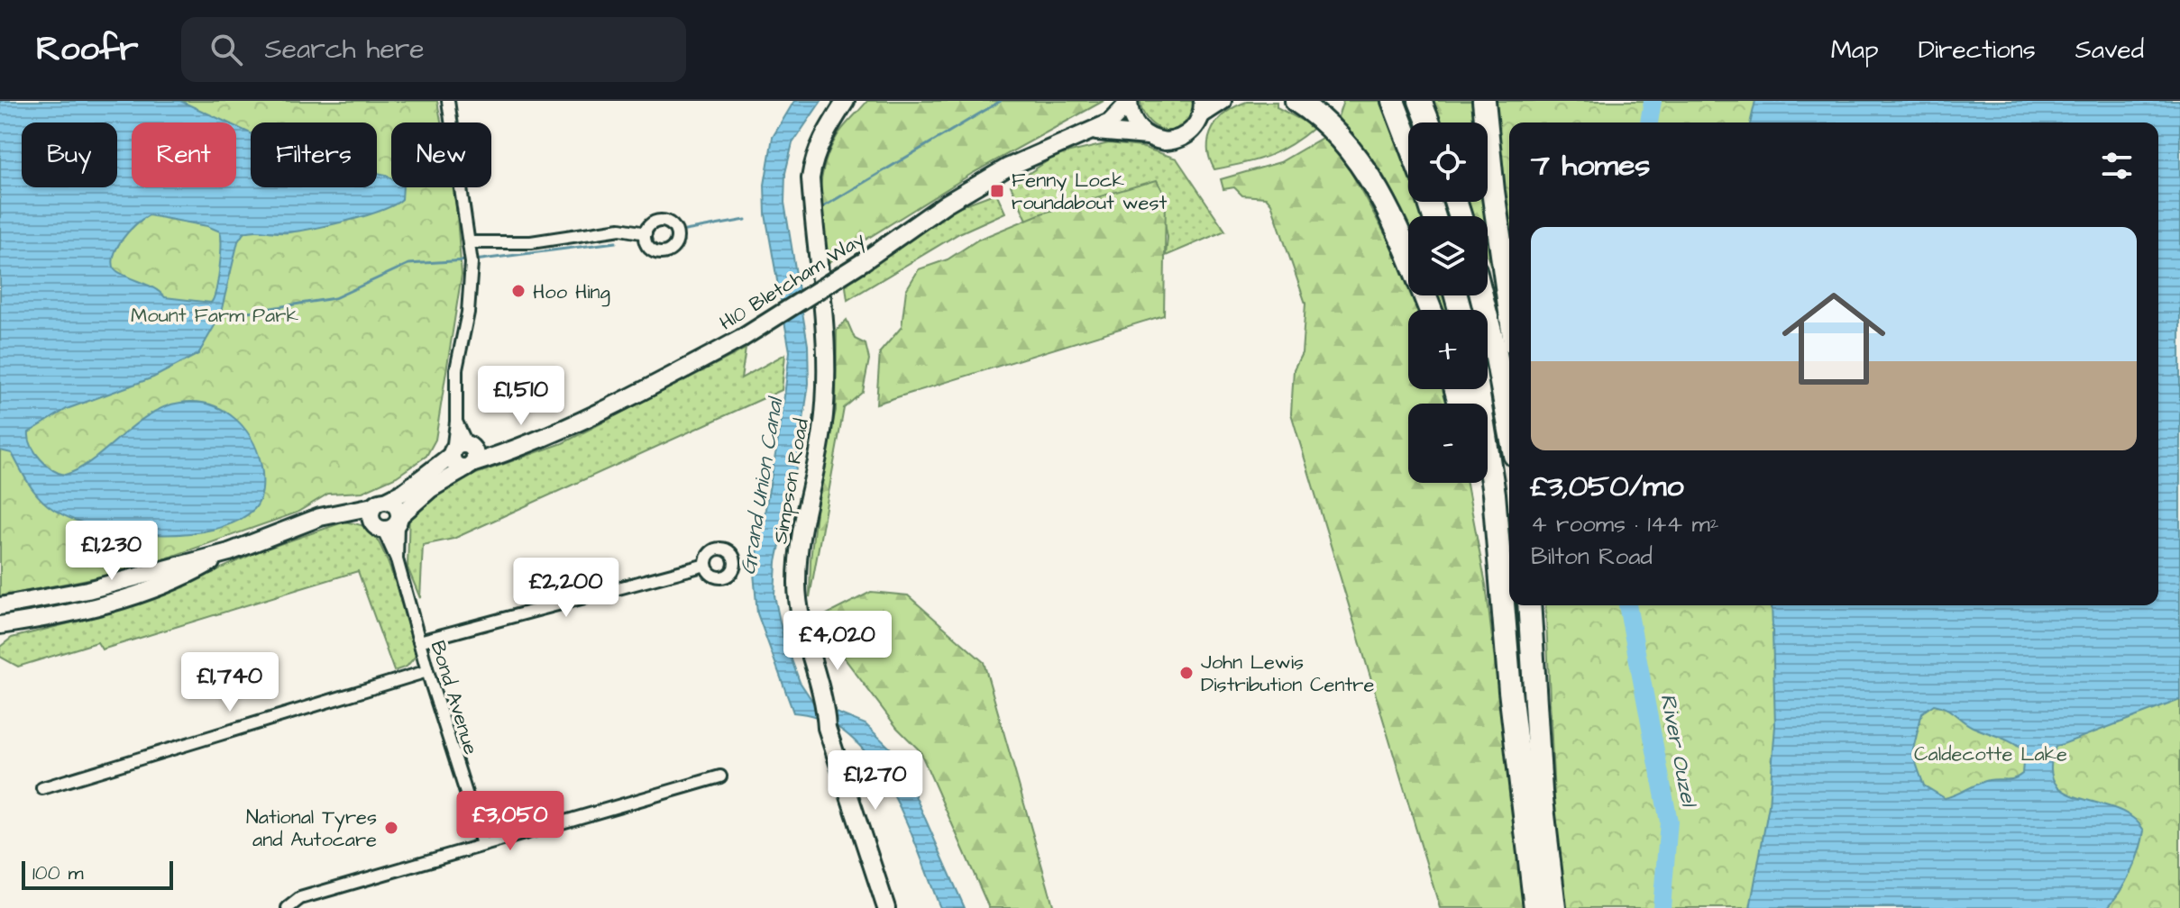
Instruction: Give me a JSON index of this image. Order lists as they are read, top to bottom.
{
  "streets": {
    "street": ["H10 Bletcham Way", "Simpson Road", "Bond Avenue"]
  },
  "water": ["Grand Union Canal", "River Ouzel"],
  "parks": ["Mount Farm Park", "Caldecotte Lake"],
  "places": {
    "transit": ["Fenny Lock roundabout west"],
    "other": ["Hoo Hing", "John Lewis Distribution Centre", "National Tyres and Autocare"]
  },
  "scale_bar": "100 m",
  "page": {
    "header": "Roofr",
    "search": "Search here",
    "nav": ["Map", "Directions", "Saved"],
    "map_buttons": ["+", "−"],
    "chip": [
      "Buy",
      "Rent",
      "Filters",
      "New"
    ],
    "heading": "7 homes",
    "list": [
      {
        "name": "£3,050/mo",
        "note": "4 rooms · 144 m² · Bilton Road"
      }
    ],
    "price": [
      "£1,510",
      "£1,230",
      "£2,200",
      "£4,020",
      "£1,740",
      "£1,270",
      "£3,050"
    ],
    "scale": "100 m"
  }
}
